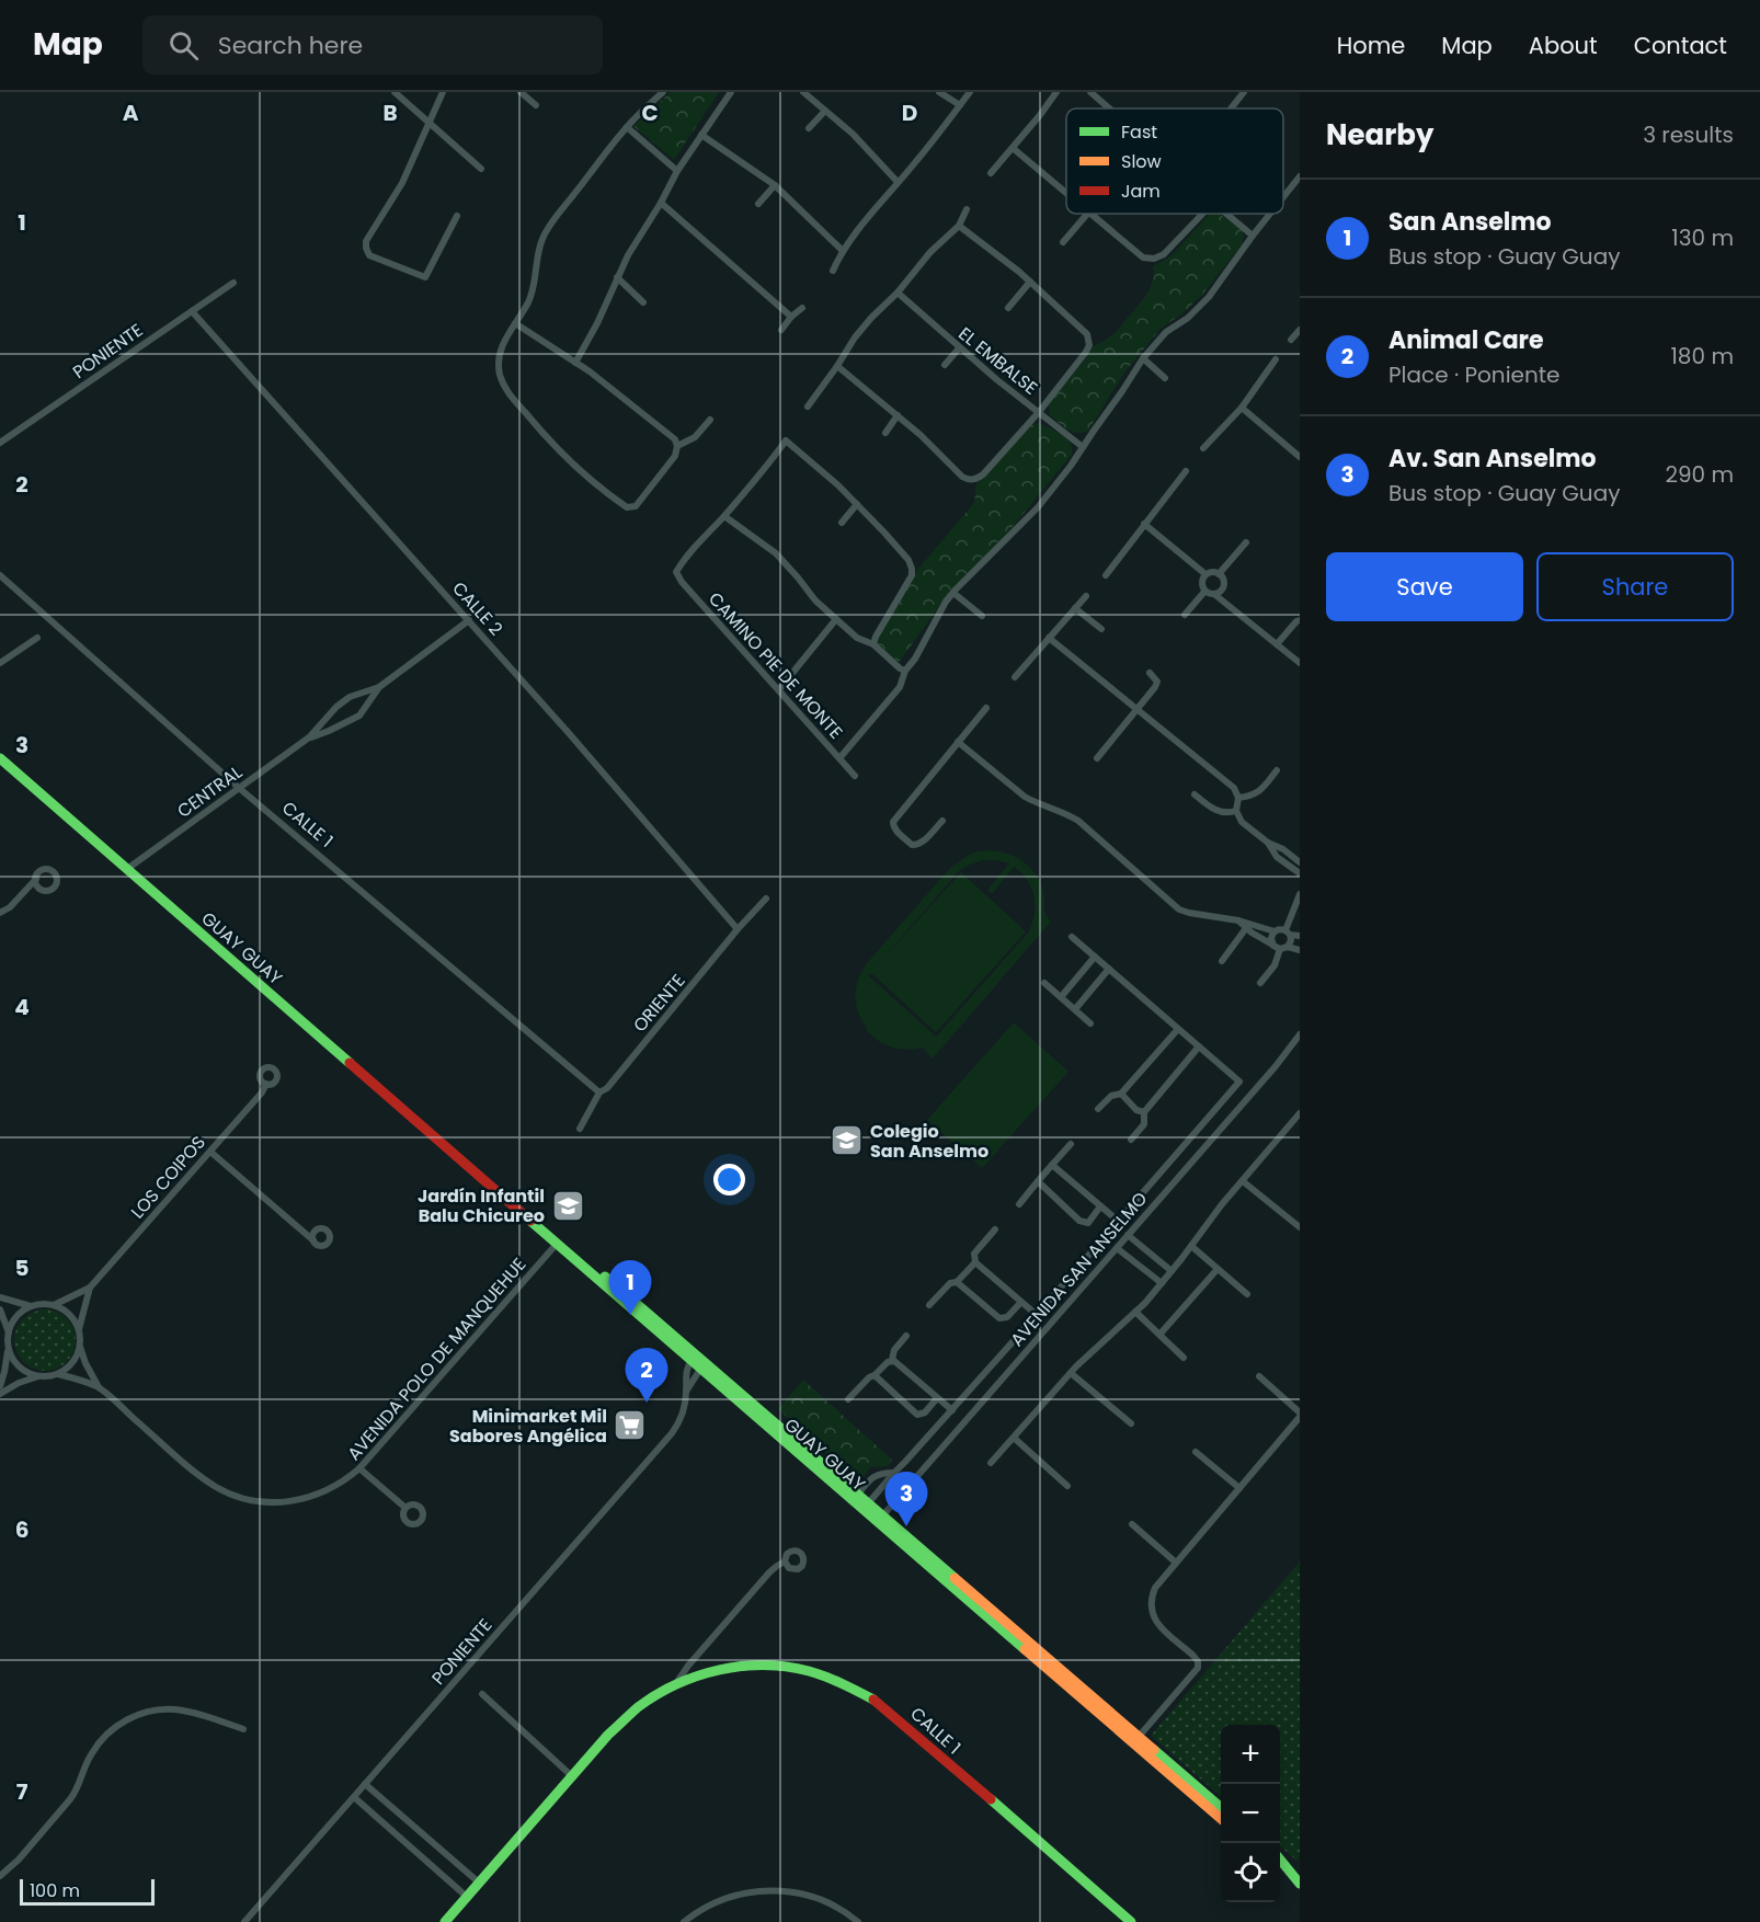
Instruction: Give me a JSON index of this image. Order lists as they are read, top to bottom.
{
  "streets": {
    "street": [
      "PONIENTE",
      "EL EMBALSE",
      "CALLE 2",
      "CAMINO PIE DE MONTE",
      "CENTRAL",
      "CALLE 1",
      "GUAY GUAY",
      "ORIENTE",
      "LOS COIPOS",
      "AVENIDA SAN ANSELMO",
      "AVENIDA POLO DE MANQUEHUE"
    ]
  },
  "crossings": [
    ["PONIENTE", "CALLE 2"],
    ["PONIENTE", "GUAY GUAY"],
    ["CALLE 2", "CENTRAL"],
    ["CALLE 2", "ORIENTE"],
    ["CENTRAL", "CALLE 1"],
    ["CENTRAL", "GUAY GUAY"],
    ["CALLE 1", "ORIENTE"],
    ["GUAY GUAY", "AVENIDA SAN ANSELMO"],
    ["GUAY GUAY", "AVENIDA POLO DE MANQUEHUE"],
    ["LOS COIPOS", "AVENIDA POLO DE MANQUEHUE"]
  ],
  "places": {
    "school or university": ["Colegio San Anselmo", "Jardín Infantil Balu Chicureo"],
    "supermarket": ["Minimarket Mil Sabores Angélica"]
  },
  "legend": ["Fast", "Slow", "Jam"],
  "scale_bar": "100 m",
  "page": {
    "header": "Map",
    "search": "Search here",
    "nav": [
      "Home",
      "Map",
      "About",
      "Contact"
    ],
    "heading": ["Nearby", "3 results"],
    "list": [
      {
        "mark": "1",
        "name": "San Anselmo",
        "note": "Bus stop · Guay Guay",
        "value": "130 m"
      },
      {
        "mark": "2",
        "name": "Animal Care",
        "note": "Place · Poniente",
        "value": "180 m"
      },
      {
        "mark": "3",
        "name": "Av. San Anselmo",
        "note": "Bus stop · Guay Guay",
        "value": "290 m"
      }
    ],
    "buttons": ["Save", "Share"],
    "pins": ["1", "2", "3"],
    "map_buttons": ["+", "−"],
    "scale": "100 m"
  },
  "grid": {
    "columns": [
      "A",
      "B",
      "C",
      "D"
    ],
    "rows": [
      "1",
      "2",
      "3",
      "4",
      "5",
      "6",
      "7"
    ]
  }
}
